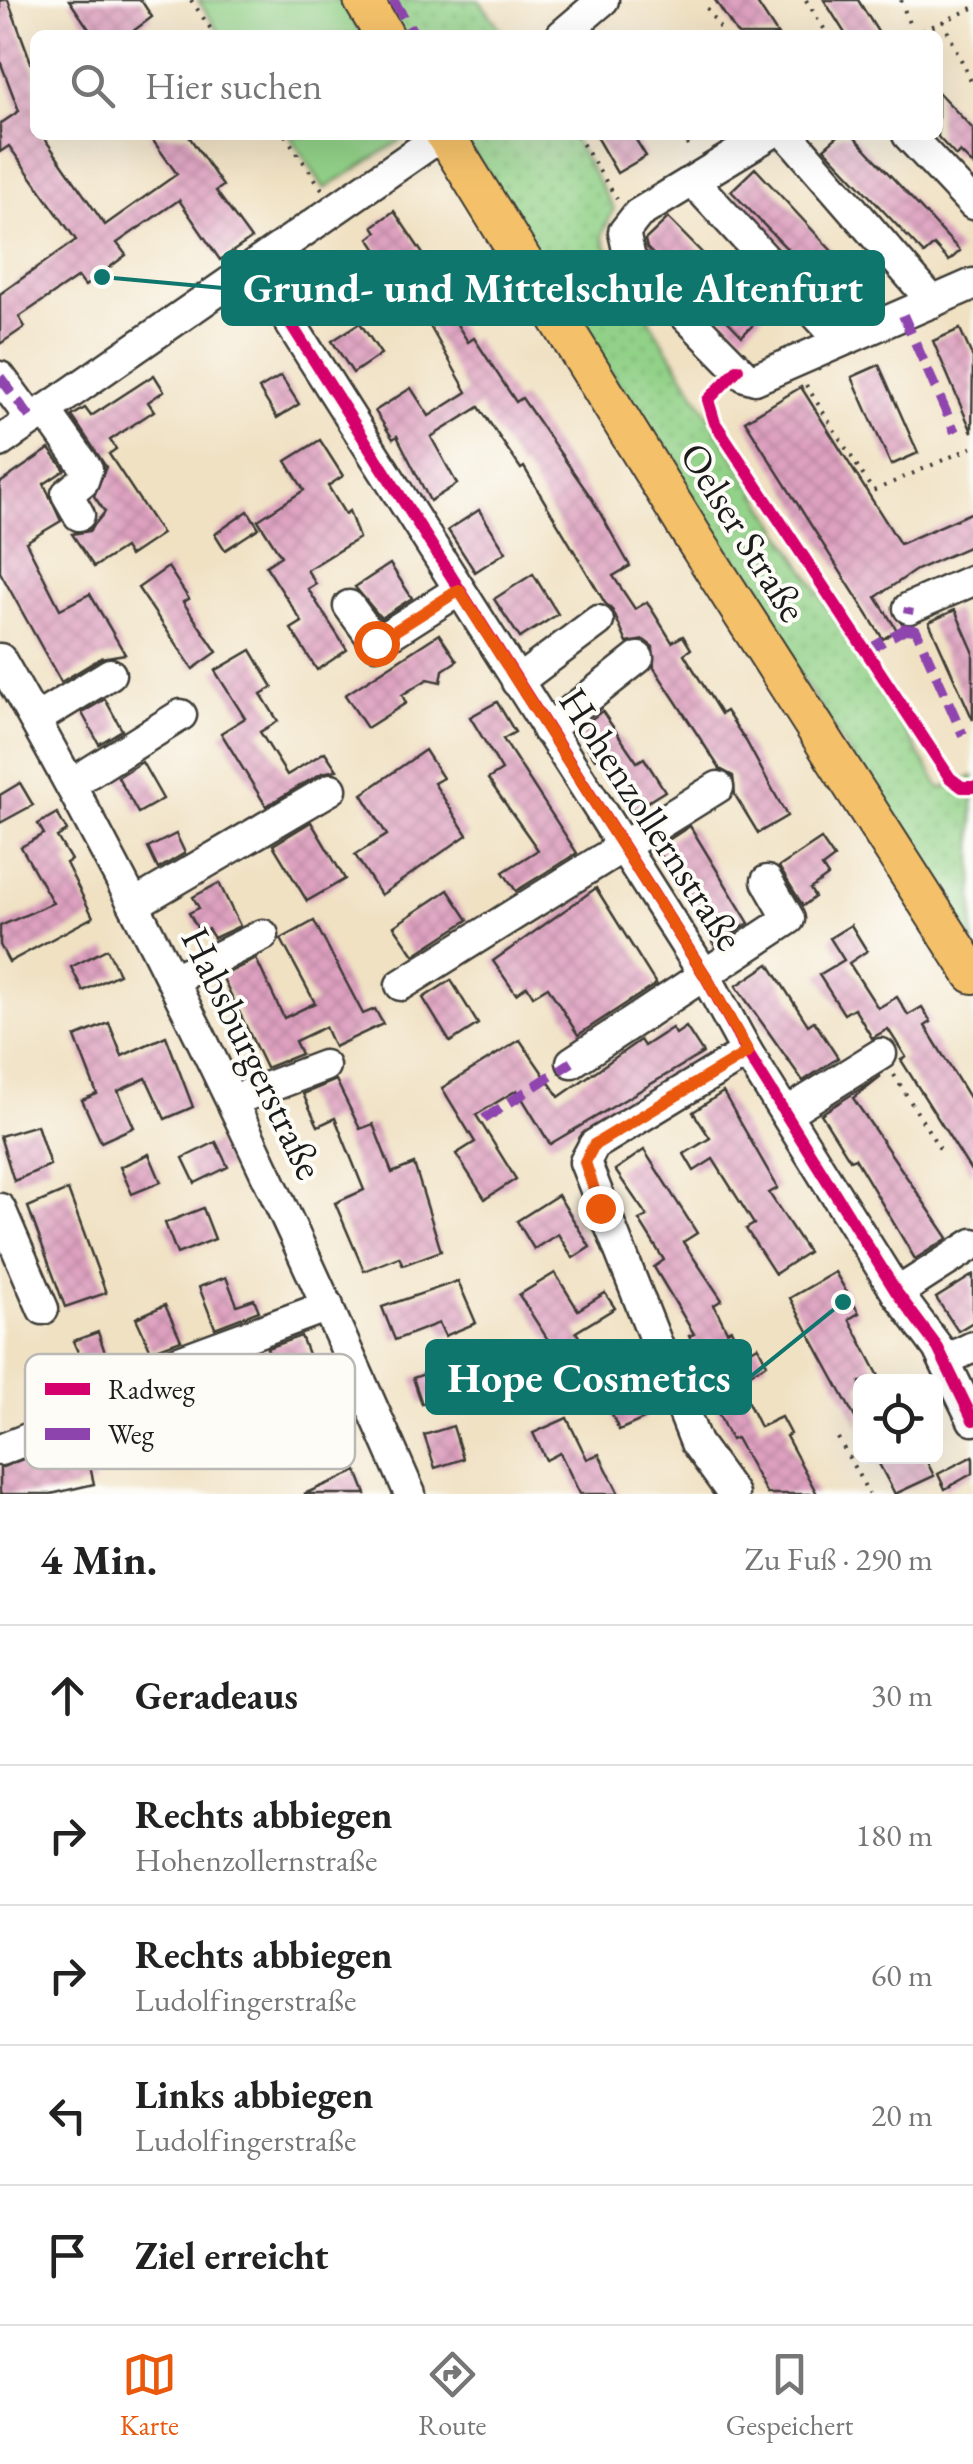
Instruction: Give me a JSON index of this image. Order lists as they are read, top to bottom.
{
  "streets": {
    "main road": ["Oelser Straße"],
    "street": ["Hohenzollernstraße", "Habsburgerstraße"]
  },
  "places": ["Grund- und Mittelschule Altenfurt", "Hope Cosmetics"],
  "legend": ["Radweg", "Weg"],
  "page": {
    "search": "Hier suchen",
    "heading": ["4 Min.", "Zu Fuß · 290 m"],
    "list": [
      ["Geradeaus", "30 m"],
      ["Rechts abbiegen", "Hohenzollernstraße", "180 m"],
      ["Rechts abbiegen", "Ludolfingerstraße", "60 m"],
      ["Links abbiegen", "Ludolfingerstraße", "20 m"],
      "Ziel erreicht"
    ],
    "nav": ["Karte", "Route", "Gespeichert"]
  }
}
